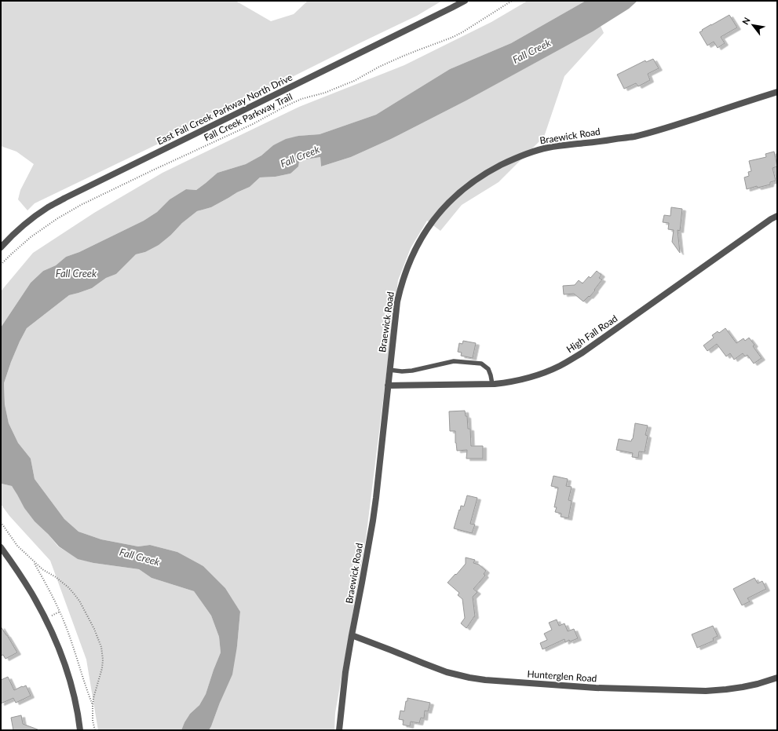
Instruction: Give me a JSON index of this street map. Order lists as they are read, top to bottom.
{
  "streets": {
    "street": [
      "East Fall Creek Parkway North Drive",
      "Braewick Road",
      "High Fall Road",
      "Hunterglen Road"
    ],
    "path": ["Fall Creek Parkway Trail"]
  },
  "crossings": [
    ["Braewick Road", "High Fall Road"],
    ["Braewick Road", "Hunterglen Road"]
  ],
  "water": ["Fall Creek"],
  "north": "top left"
}
